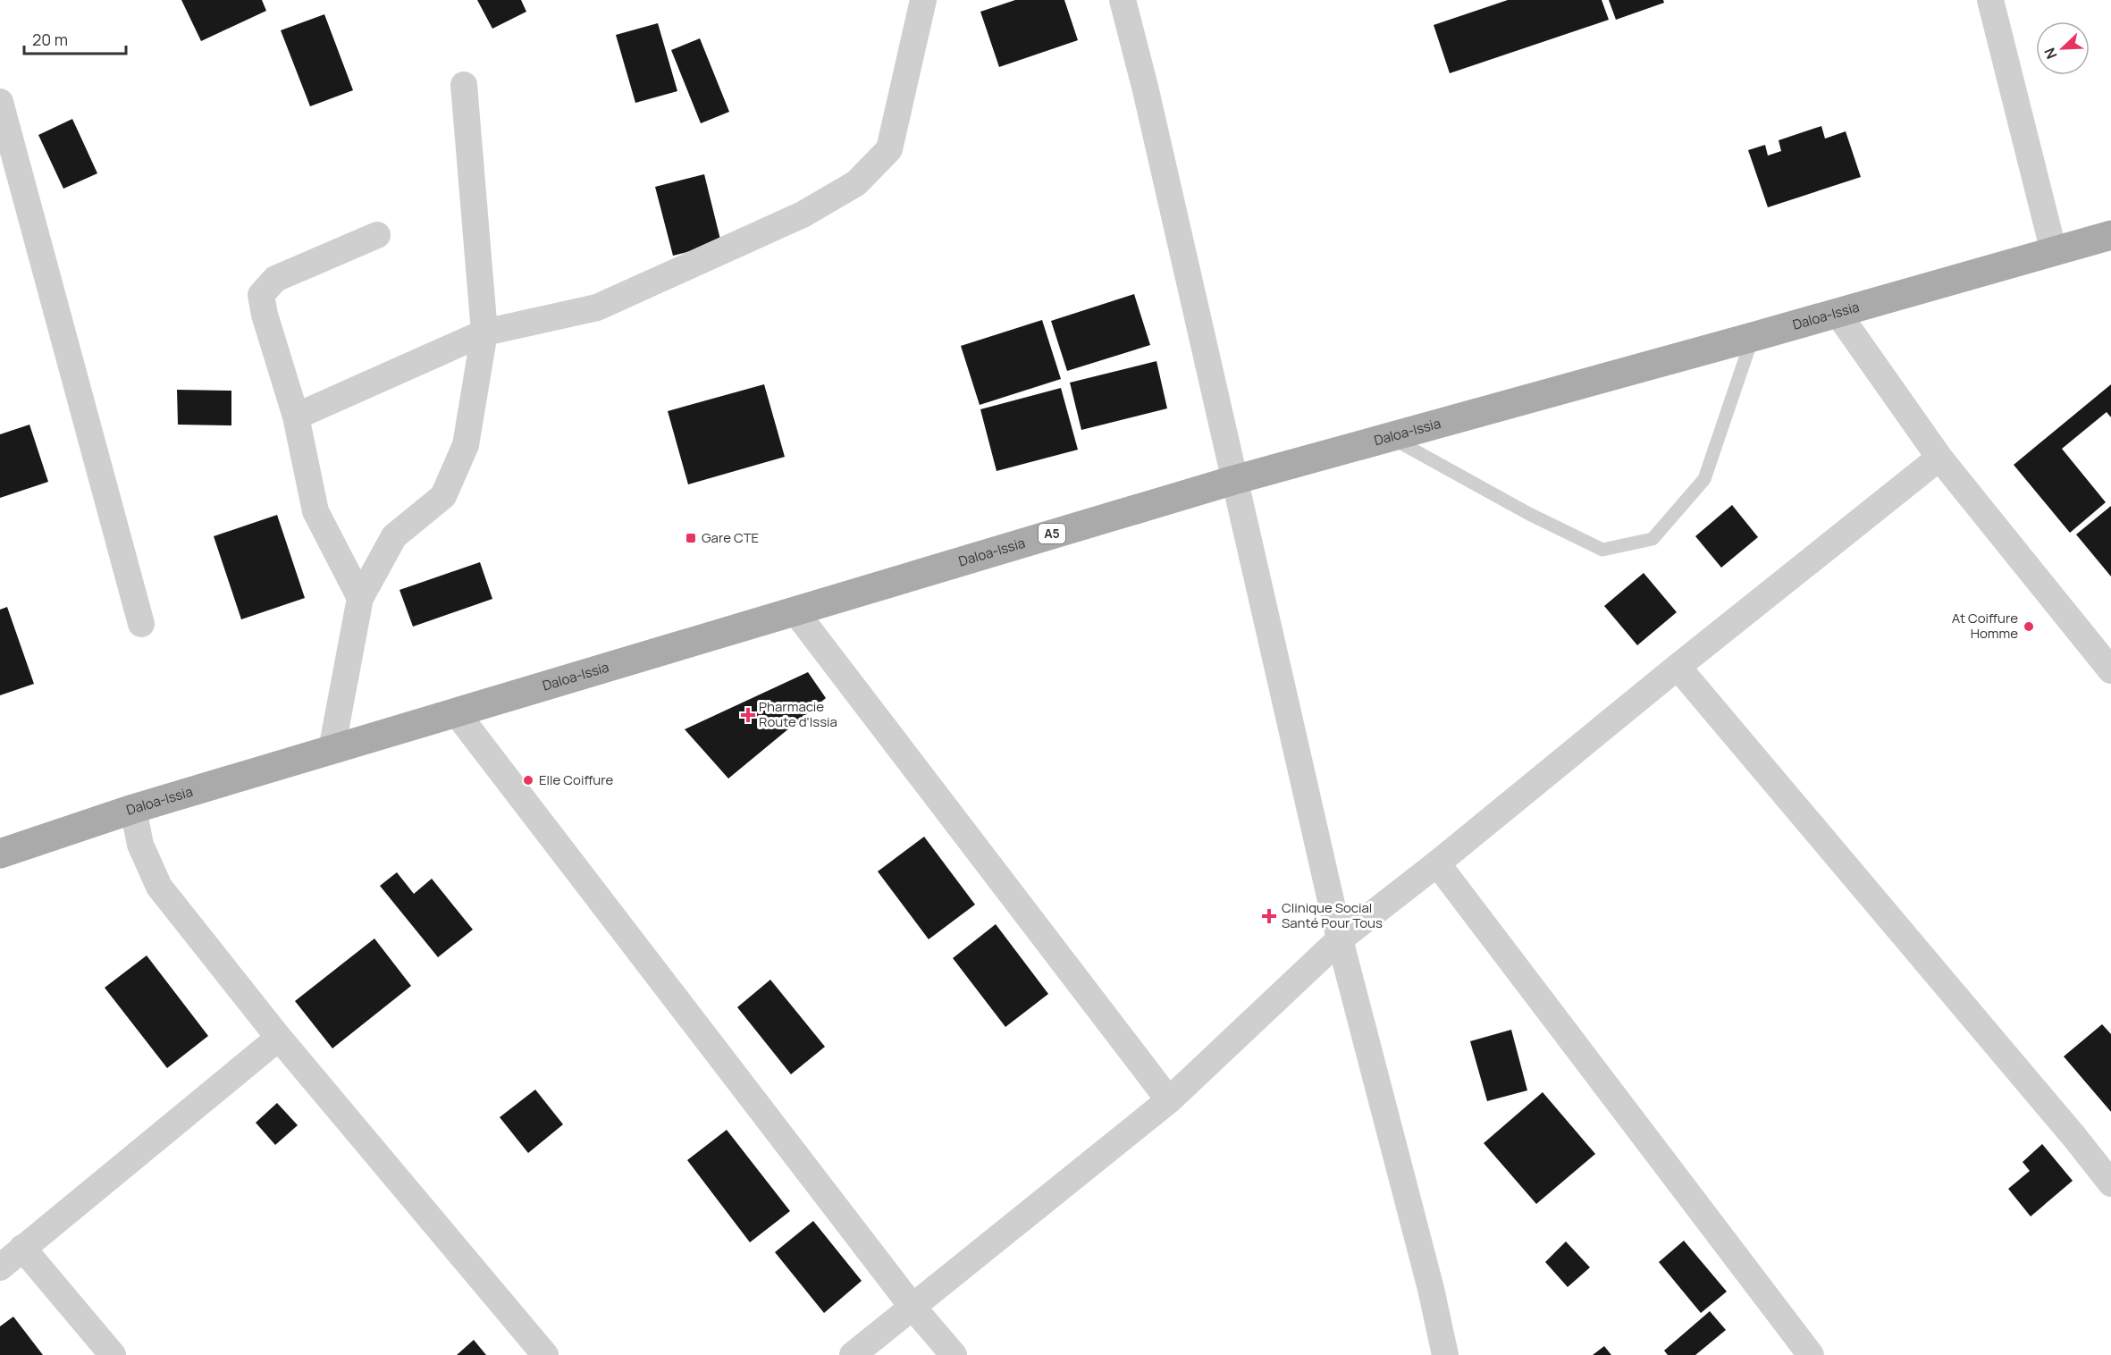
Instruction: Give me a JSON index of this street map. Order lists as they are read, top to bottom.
{
  "streets": {
    "main road": ["Daloa-Issia", "A5"]
  },
  "places": {
    "transit": ["Gare CTE"],
    "other": ["At Coiffure Homme", "Elle Coiffure"],
    "health": ["Pharmacie Route d'Issia", "Clinique Social Santé Pour Tous"]
  },
  "scale_bar": "20 m",
  "north": "bottom left"
}
